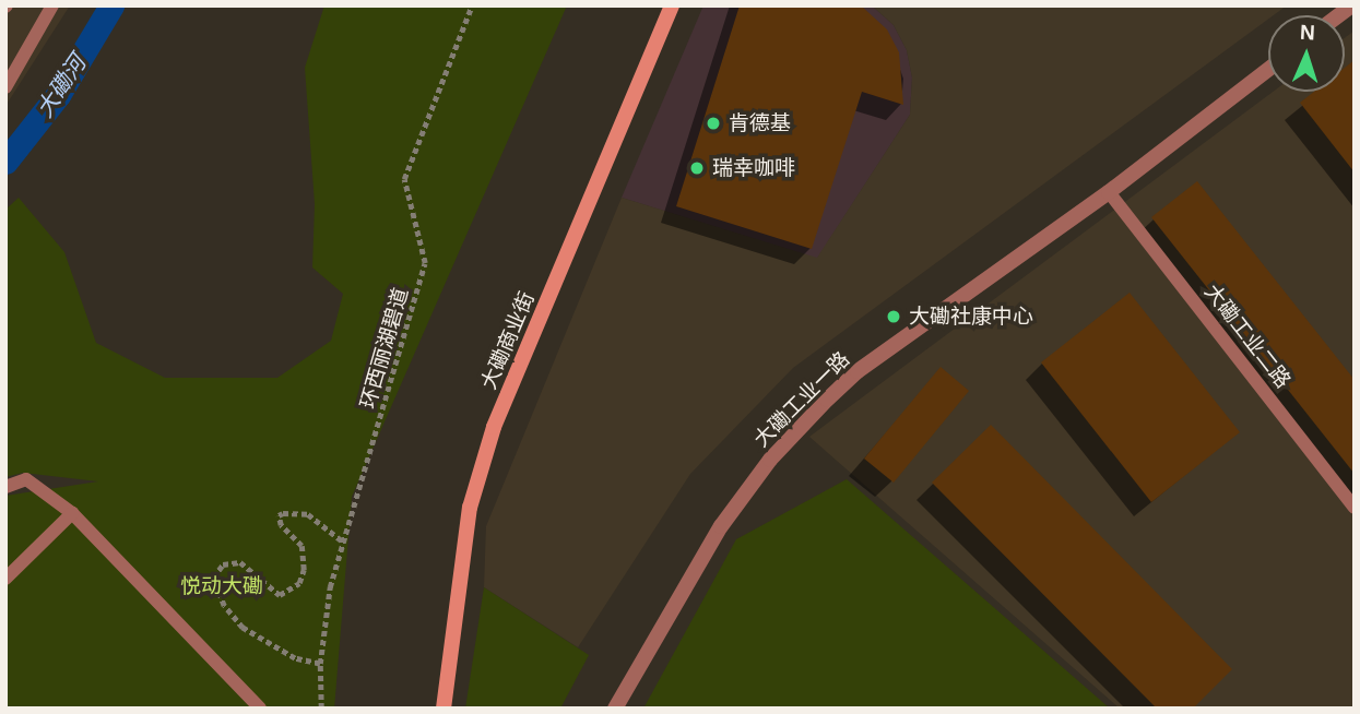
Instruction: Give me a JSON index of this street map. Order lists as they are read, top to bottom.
{
  "streets": {
    "street": ["大磡商业街", "大磡工业一路"],
    "lane": ["大磡工业二路"],
    "path": ["环西丽湖碧道"]
  },
  "crossings": [
    ["大磡工业二路", "大磡工业一路"]
  ],
  "water": ["大磡河"],
  "parks": ["悦动大磡"],
  "places": ["肯德基", "瑞幸咖啡", "大磡社康中心"],
  "north": "top"
}
